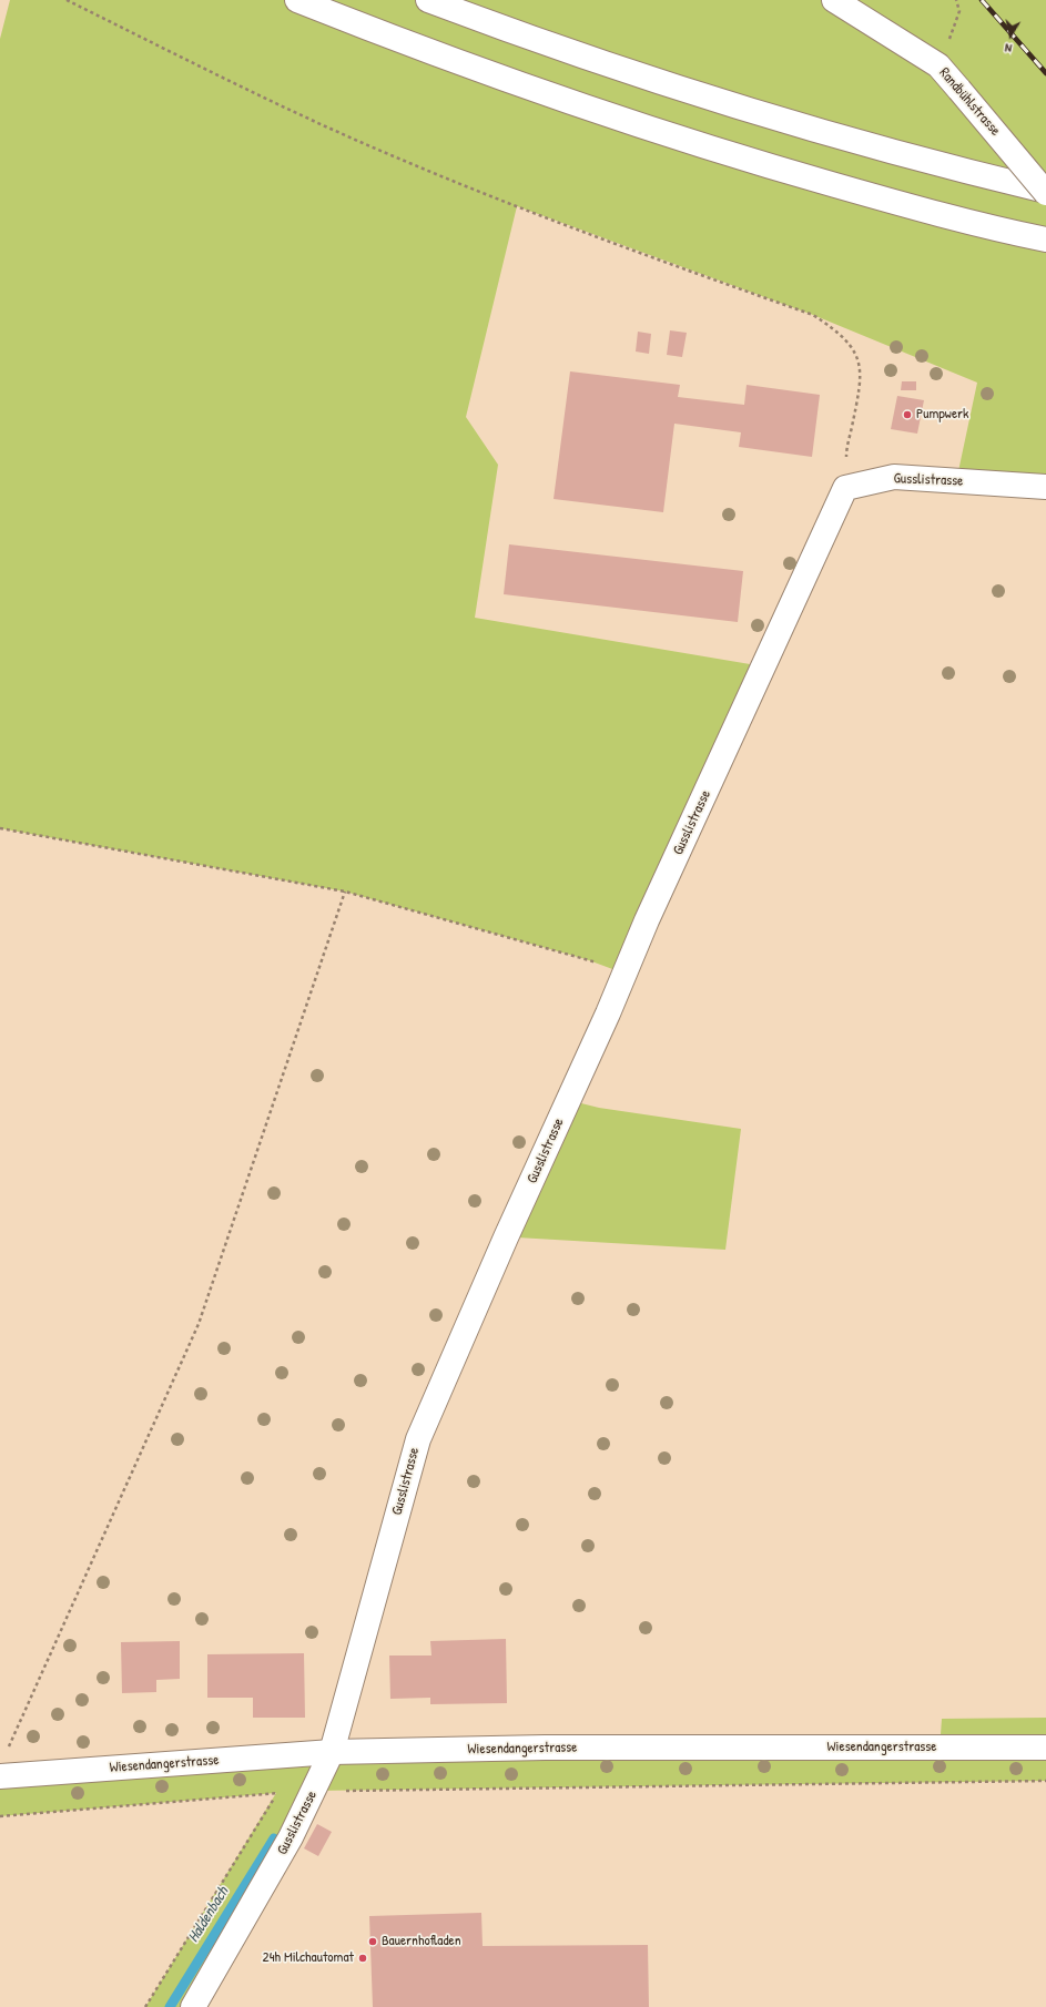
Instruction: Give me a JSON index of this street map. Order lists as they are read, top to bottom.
{
  "streets": {
    "main road": ["Randbühlstrasse", "Gusslistrasse", "Wiesendangerstrasse"]
  },
  "crossings": [
    ["Gusslistrasse", "Wiesendangerstrasse"]
  ],
  "water": ["Haldenbach"],
  "places": ["Pumpwerk", "Bauernhofladen", "24h Milchautomat"],
  "north": "bottom"
}
